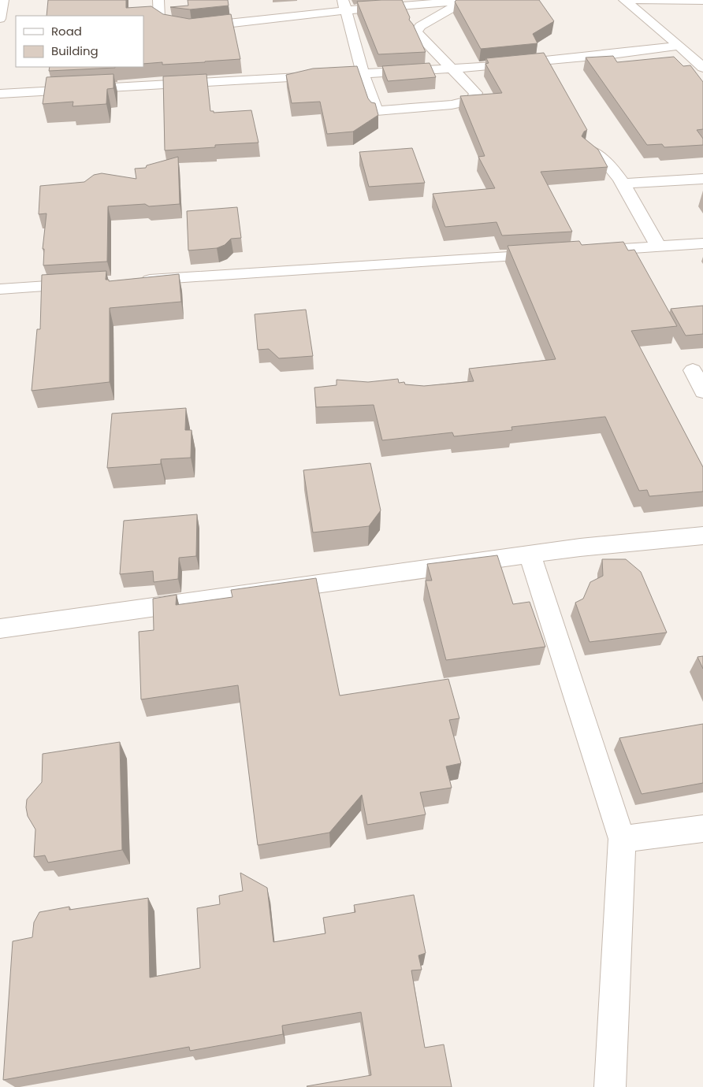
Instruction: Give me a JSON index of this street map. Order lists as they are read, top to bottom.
{
  "legend": ["Road", "Building"]
}
